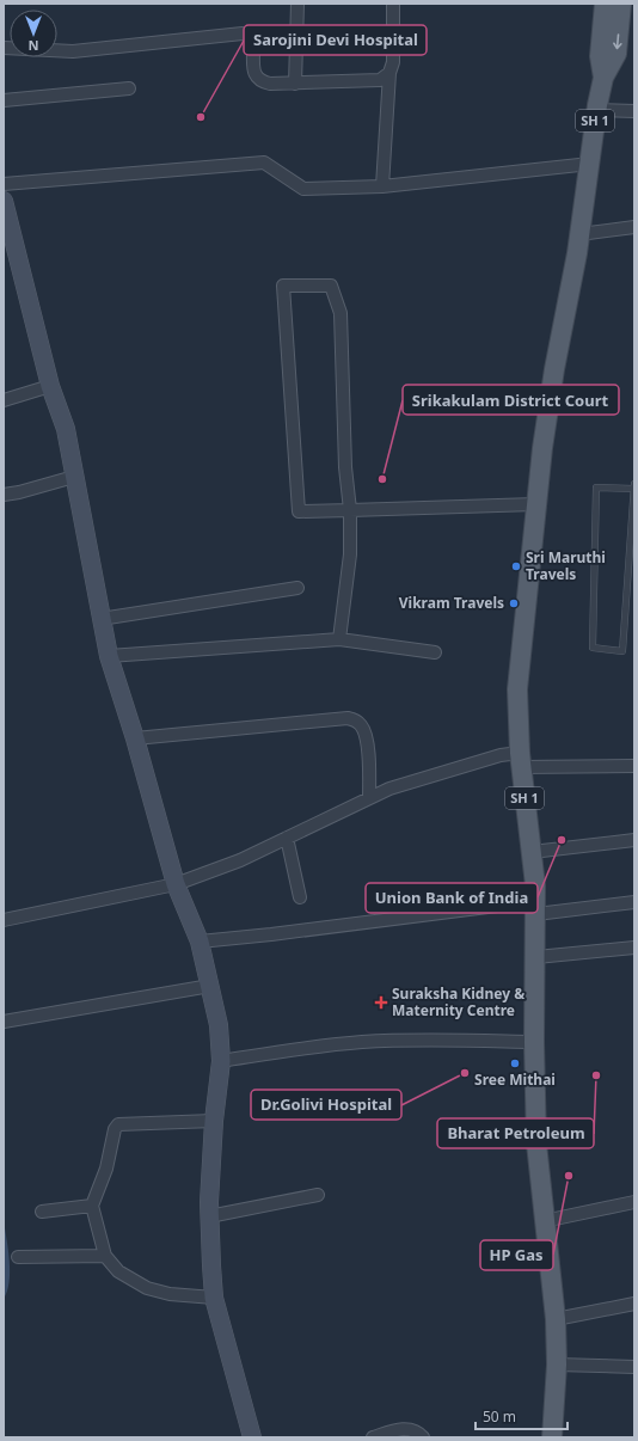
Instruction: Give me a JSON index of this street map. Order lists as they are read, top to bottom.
{
  "streets": {
    "main road": ["SH 1"]
  },
  "places": {
    "other": [
      "Sarojini Devi Hospital",
      "Srikakulam District Court",
      "Sri Maruthi Travels",
      "Vikram Travels",
      "Union Bank of India",
      "Sree Mithai",
      "Dr.Golivi Hospital",
      "Bharat Petroleum",
      "HP Gas"
    ],
    "health": ["Suraksha Kidney & Maternity Centre"]
  },
  "scale_bar": "50 m",
  "north": "bottom"
}
